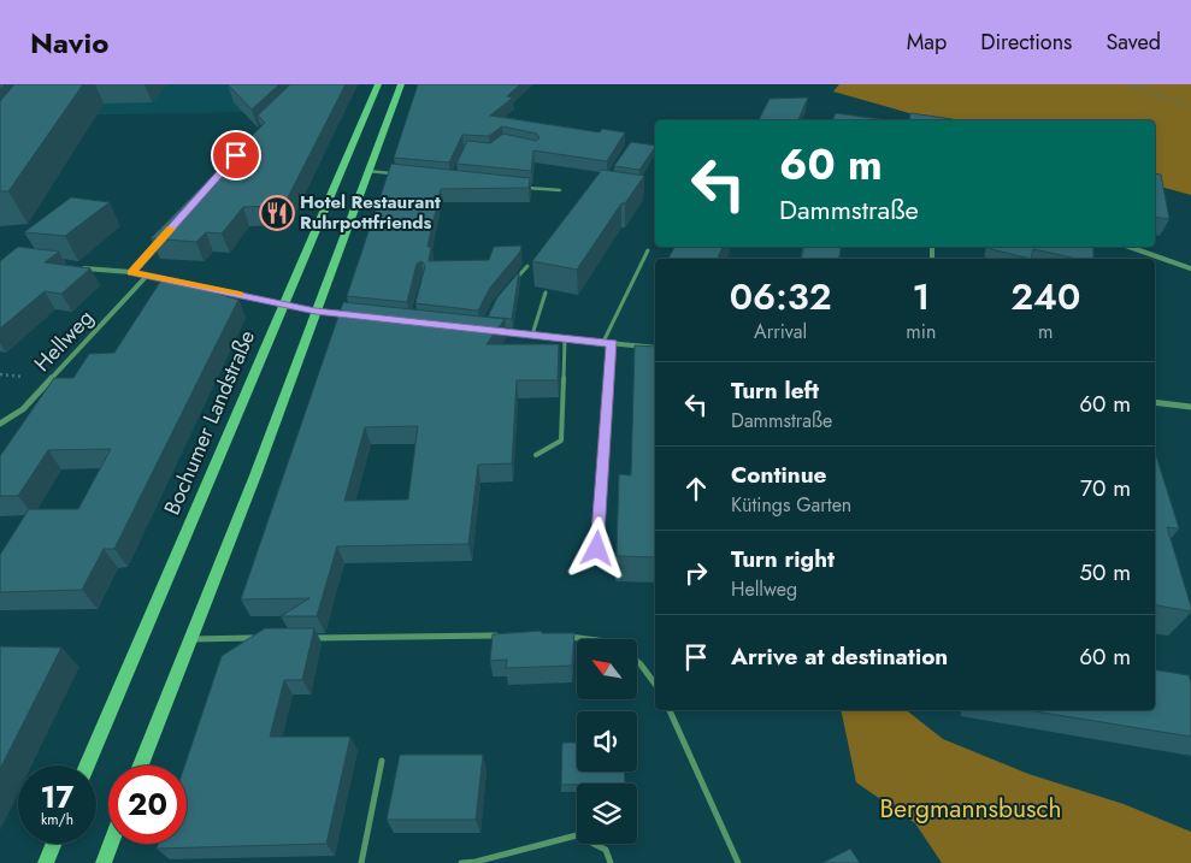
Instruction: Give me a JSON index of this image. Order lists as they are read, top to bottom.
{
  "streets": {
    "main road": ["Bochumer Landstraße"],
    "street": ["Hellweg"]
  },
  "parks": ["Bergmannsbusch"],
  "places": {
    "restaurant": ["Hotel Restaurant Ruhrpottfriends"]
  },
  "north": "top left",
  "page": {
    "header": "Navio",
    "nav": ["Map", "Directions", "Saved"],
    "turn": ["60 m", "Dammstraße"],
    "eta": [
      "06:32",
      "Arrival",
      "1",
      "min",
      "240",
      "m"
    ],
    "list": [
      {
        "name": "Turn left",
        "note": "Dammstraße",
        "value": "60 m"
      },
      {
        "name": "Continue",
        "note": "Kütings Garten",
        "value": "70 m"
      },
      {
        "name": "Turn right",
        "note": "Hellweg",
        "value": "50 m"
      },
      {
        "name": "Arrive at destination",
        "value": "60 m"
      }
    ],
    "speed": "17 km/h",
    "limit": "20"
  }
}
